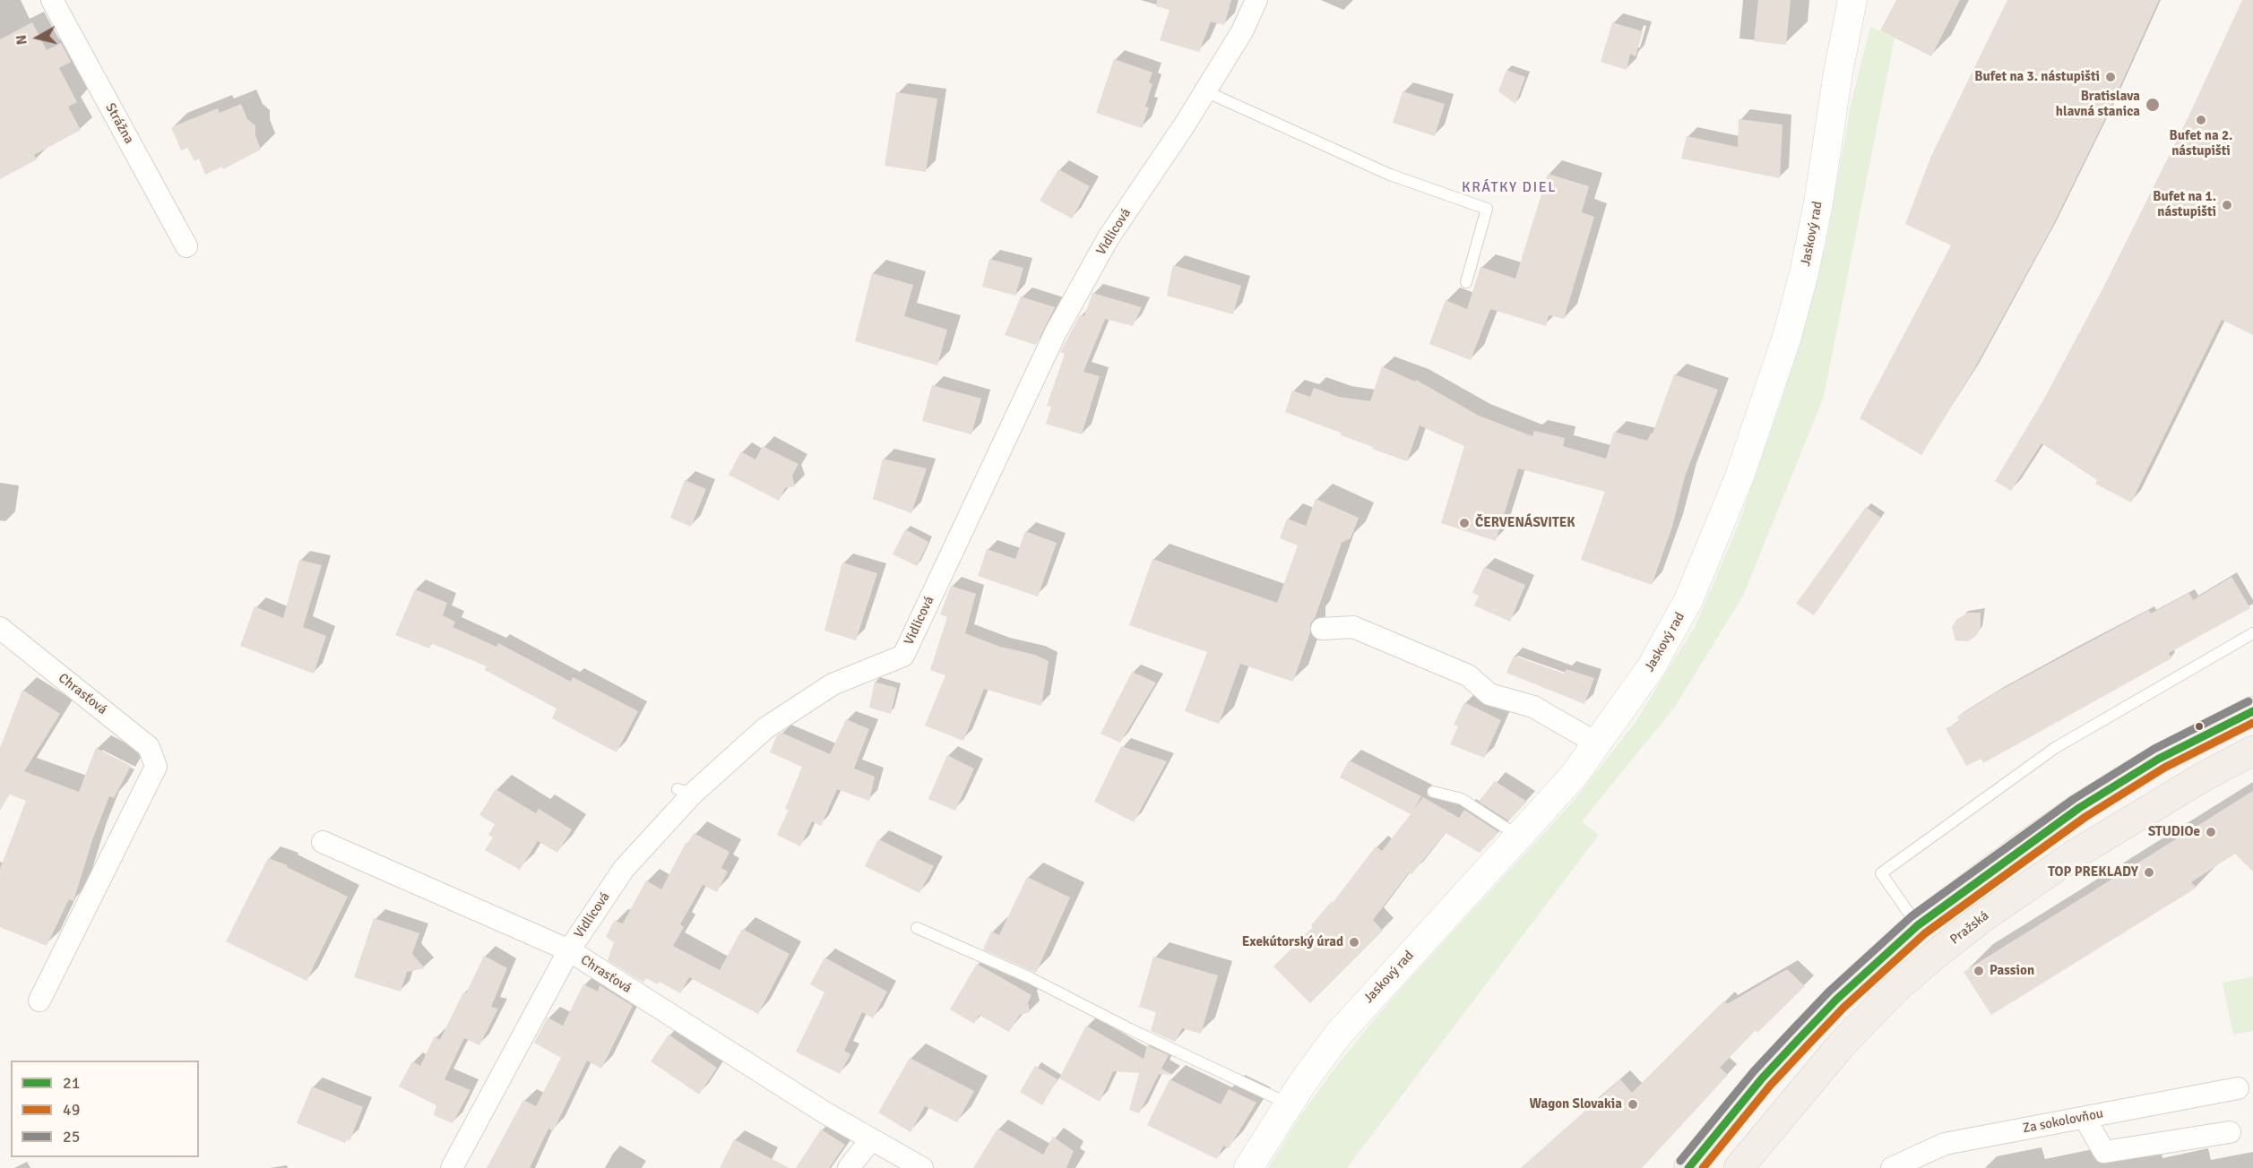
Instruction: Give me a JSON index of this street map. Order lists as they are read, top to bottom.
{
  "streets": {
    "main road": ["Pražská"],
    "street": [
      "Strážna",
      "Vidlicová",
      "Jaskový rad",
      "Chrasťová",
      "Za sokolovňou"
    ]
  },
  "crossings": [
    ["Vidlicová", "Chrasťová"]
  ],
  "districts": ["KRÁTKY DIEL"],
  "places": [
    "Bufet na 3. nástupišti",
    "Bratislava hlavná stanica",
    "Bufet na 2. nástupišti",
    "Bufet na 1. nástupišti",
    "ČERVENÁSVITEK",
    "STUDIOe",
    "TOP PREKLADY",
    "Exekútorský úrad",
    "Passion",
    "Wagon Slovakia"
  ],
  "lines": ["transit line 25", "transit line 21", "transit line 49"],
  "legend": ["21", "49", "25"],
  "north": "left"
}
